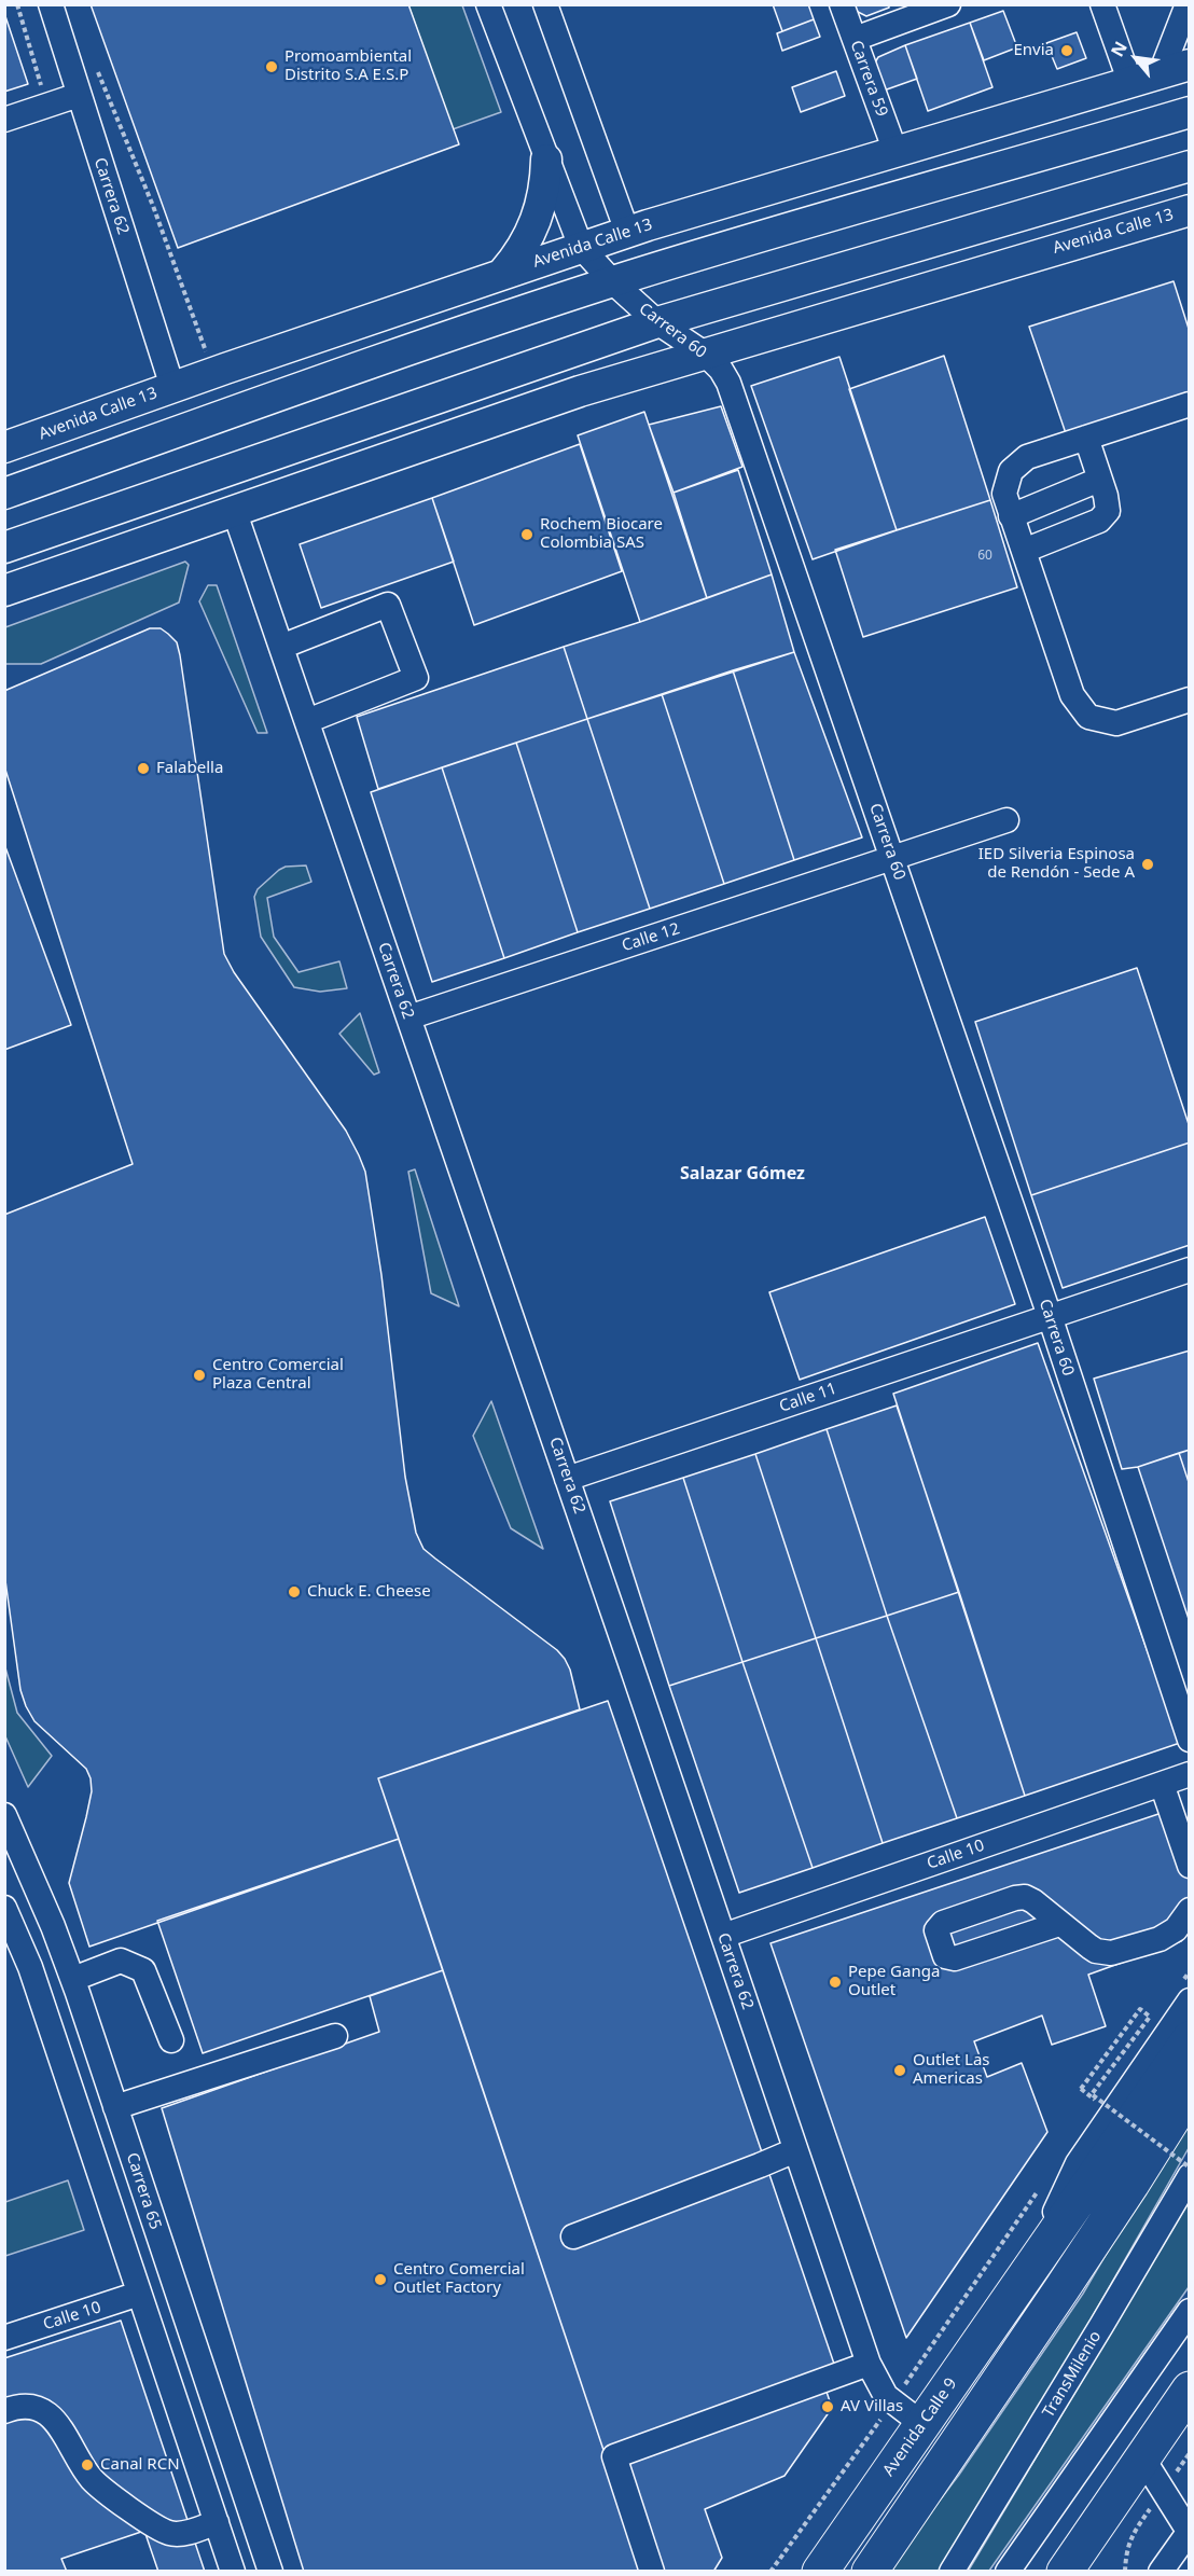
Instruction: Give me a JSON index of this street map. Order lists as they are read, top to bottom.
{
  "streets": {
    "highway": ["Avenida Calle 9"],
    "main road": ["Avenida Calle 13"],
    "street": [
      "Carrera 59",
      "Carrera 62",
      "Carrera 60",
      "Calle 12",
      "Calle 11",
      "Calle 10",
      "Carrera 65",
      "TransMilenio"
    ]
  },
  "crossings": [
    ["Carrera 59", "Avenida Calle 13"],
    ["Carrera 62", "Avenida Calle 13"],
    ["Carrera 62", "Calle 12"],
    ["Carrera 62", "Calle 11"],
    ["Carrera 62", "Calle 10"],
    ["Carrera 62", "Avenida Calle 9"],
    ["Avenida Calle 13", "Carrera 60"],
    ["Carrera 60", "Calle 12"],
    ["Carrera 60", "Calle 11"]
  ],
  "districts": ["Salazar Gómez"],
  "places": [
    "Envia",
    "Promoambiental Distrito S.A E.S.P",
    "Rochem Biocare Colombia SAS",
    "Falabella",
    "IED Silveria Espinosa de Rendón - Sede A",
    "Centro Comercial Plaza Central",
    "Chuck E. Cheese",
    "Pepe Ganga Outlet",
    "Outlet Las Americas",
    "Centro Comercial Outlet Factory",
    "AV Villas",
    "Canal RCN"
  ],
  "house_numbers": ["60"],
  "north": "top left"
}
